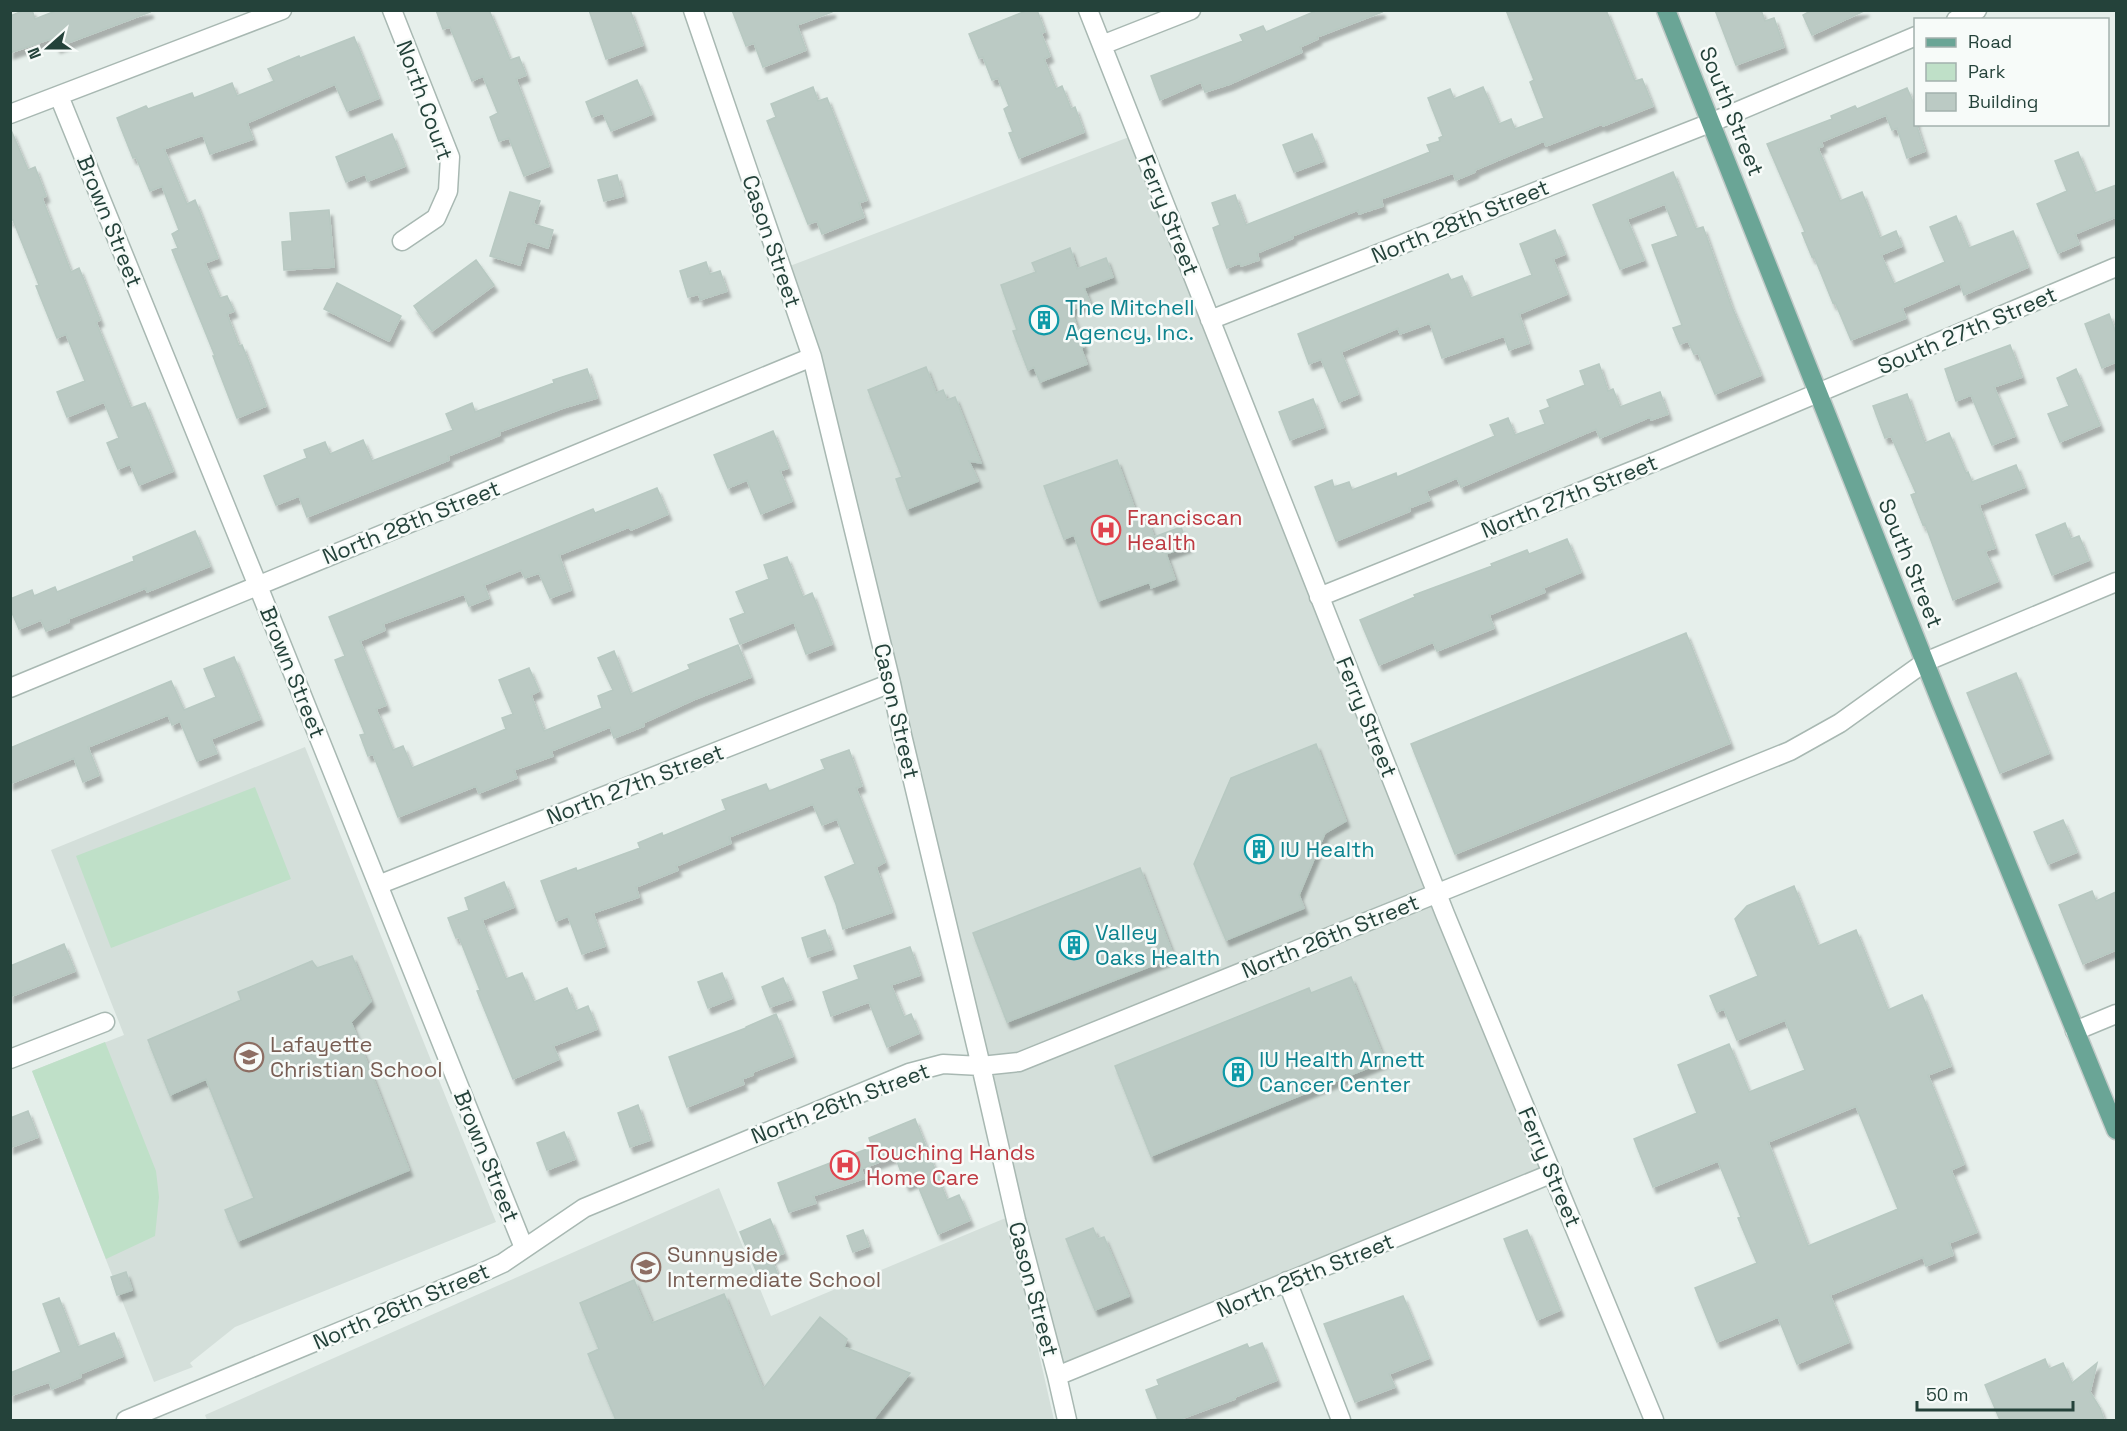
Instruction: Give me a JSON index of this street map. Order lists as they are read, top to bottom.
{
  "streets": {
    "main road": ["South Street"],
    "street": [
      "North Court",
      "Ferry Street",
      "Brown Street",
      "North 28th Street",
      "Cason Street",
      "South 27th Street",
      "North 27th Street",
      "North 26th Street",
      "North 25th Street"
    ]
  },
  "crossings": [
    ["South Street", "North 28th Street"],
    ["South Street", "South 27th Street"],
    ["South Street", "North 27th Street"],
    ["South Street", "North 26th Street"],
    ["Ferry Street", "North 28th Street"],
    ["Ferry Street", "North 27th Street"],
    ["Ferry Street", "North 26th Street"],
    ["Ferry Street", "North 25th Street"],
    ["Brown Street", "North 28th Street"],
    ["Brown Street", "North 27th Street"],
    ["Brown Street", "North 26th Street"],
    ["North 28th Street", "Cason Street"],
    ["Cason Street", "North 27th Street"],
    ["Cason Street", "North 26th Street"],
    ["Cason Street", "North 25th Street"],
    ["South 27th Street", "North 27th Street"]
  ],
  "places": {
    "building": [
      "The Mitchell Agency, Inc.",
      "IU Health",
      "Valley Oaks Health",
      "IU Health Arnett Cancer Center"
    ],
    "hospital": ["Franciscan Health", "Touching Hands Home Care"],
    "school or university": ["Lafayette Christian School", "Sunnyside Intermediate School"]
  },
  "legend": ["Road", "Park", "Building"],
  "scale_bar": "50 m",
  "north": "left"
}
